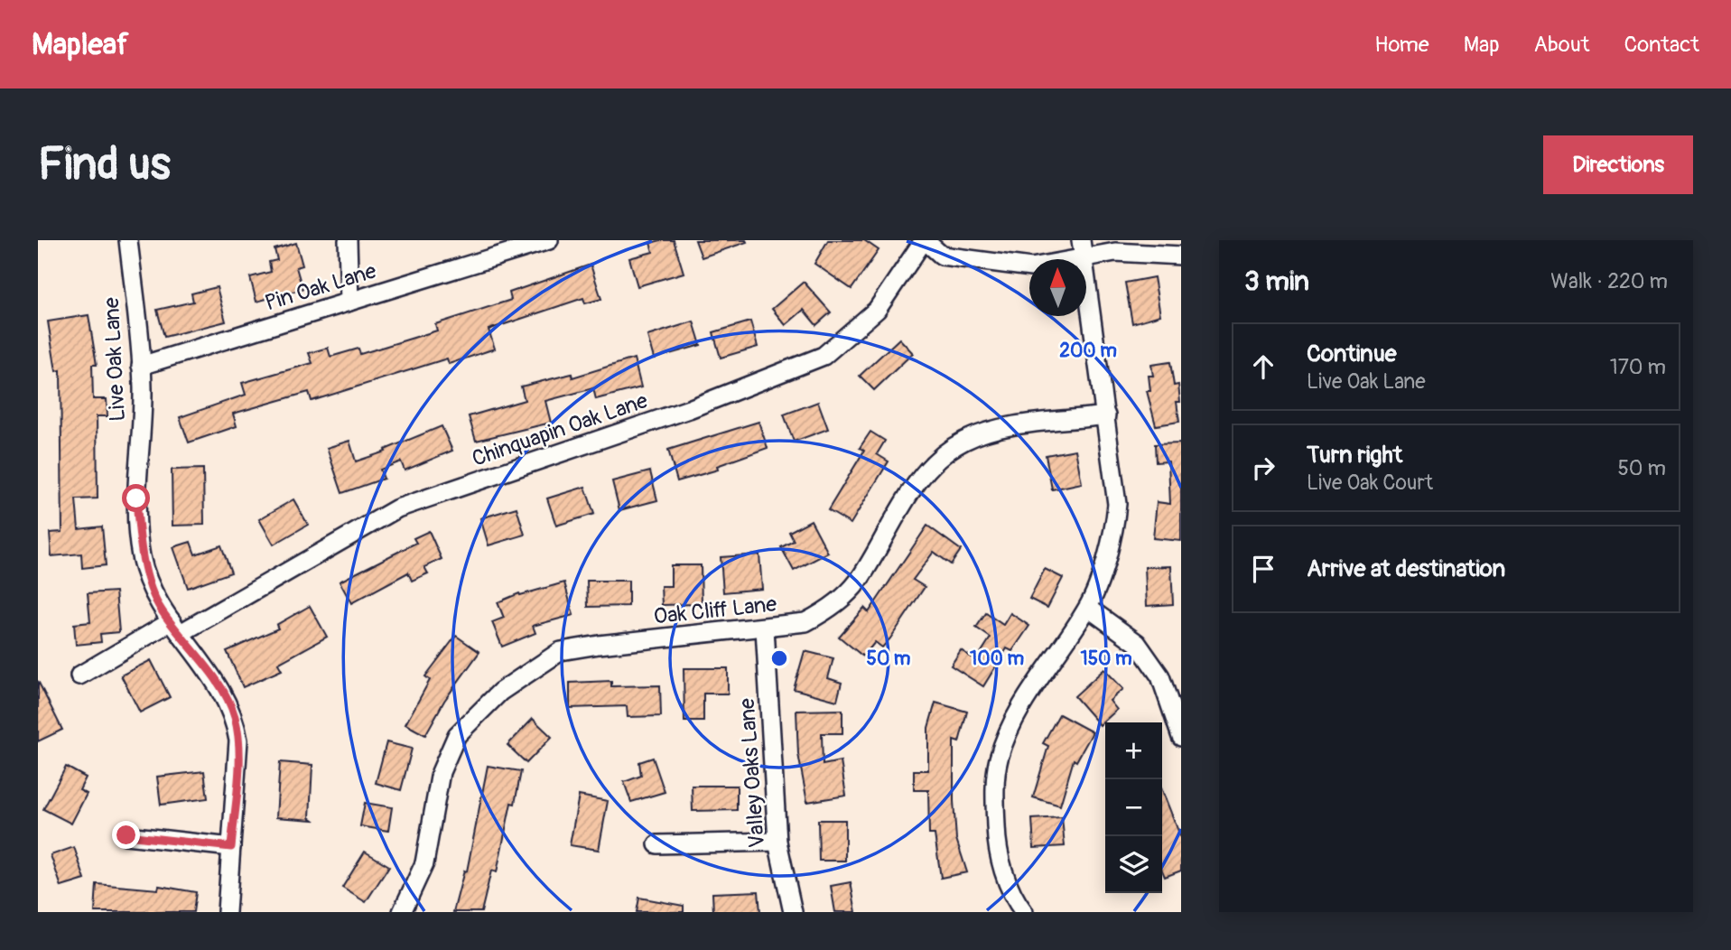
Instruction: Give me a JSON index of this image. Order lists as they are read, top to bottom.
{
  "streets": {
    "street": [
      "Pin Oak Lane",
      "Live Oak Lane",
      "Chinquapin Oak Lane",
      "Oak Cliff Lane",
      "Valley Oaks Lane"
    ]
  },
  "crossings": [
    ["Pin Oak Lane", "Live Oak Lane"],
    ["Live Oak Lane", "Chinquapin Oak Lane"],
    ["Oak Cliff Lane", "Valley Oaks Lane"]
  ],
  "north": "top",
  "page": {
    "header": "Mapleaf",
    "nav": [
      "Home",
      "Map",
      "About",
      "Contact"
    ],
    "buttons": "Directions",
    "title": "Find us",
    "heading": ["3 min", "Walk · 220 m"],
    "list": [
      ["Continue", "Live Oak Lane", "170 m"],
      ["Turn right", "Live Oak Court", "50 m"],
      "Arrive at destination"
    ],
    "map_buttons": ["+", "−"]
  },
  "rings": [
    "200 m",
    "50 m",
    "100 m",
    "150 m"
  ]
}
